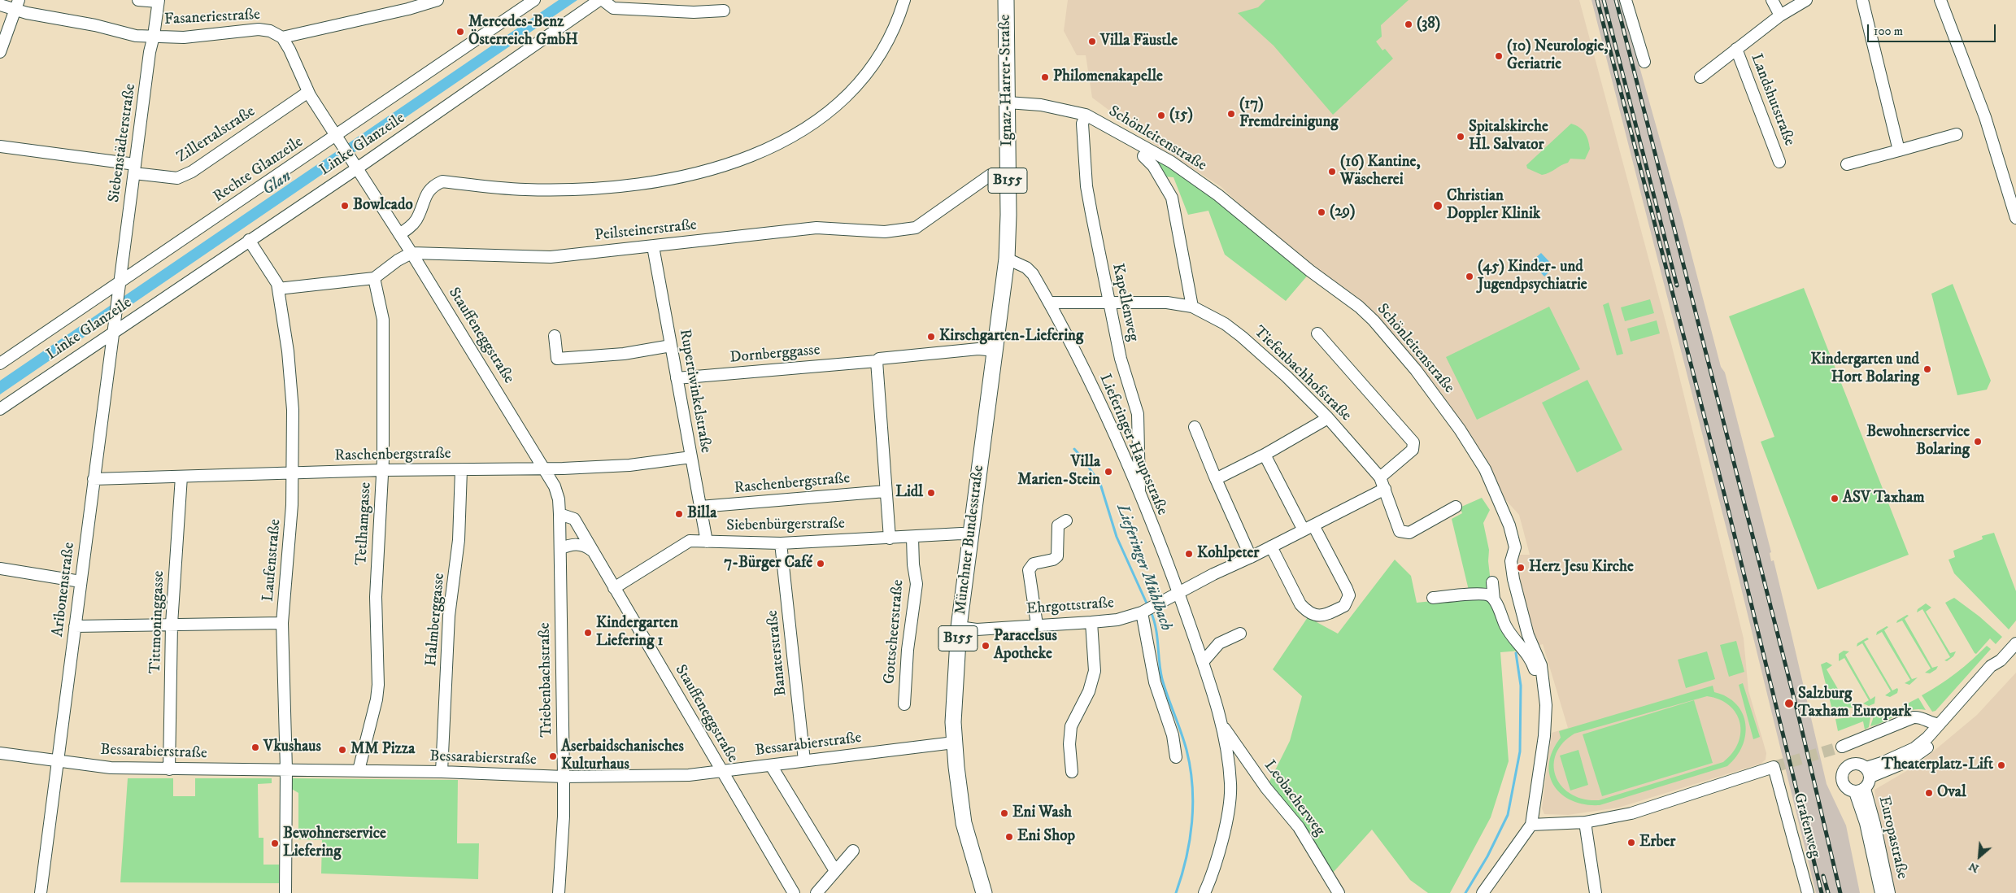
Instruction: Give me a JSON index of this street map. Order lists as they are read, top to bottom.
{
  "streets": {
    "main road": ["Ignaz-Harrer-Straße", "B155", "Münchner Bundesstraße"],
    "street": [
      "Fasaneriestraße",
      "Landshutstraße",
      "Zillertalstraße",
      "Schönleitenstraße",
      "Siebenstädterstraße",
      "Linke Glanzeile",
      "Rechte Glanzeile",
      "Peilsteinerstraße",
      "Kapellenweg",
      "Stauffeneggstraße",
      "Dornberggasse",
      "Tiefenbachhofstraße",
      "Rupertiwinkelstraße",
      "Lieferinger Hauptstraße",
      "Raschenbergstraße",
      "Tetlhamgasse",
      "Siebenbürgerstraße",
      "Laufenstraße",
      "Aribonenstraße",
      "Ehrgottstraße",
      "Halmberggasse",
      "Tittmoninggasse",
      "Gottscheerstraße",
      "Banaterstraße",
      "Triebenbachstraße",
      "Bessarabierstraße",
      "Leobacherweg",
      "Grafenweg",
      "Europastraße"
    ]
  },
  "crossings": [
    ["Fasaneriestraße", "Siebenstädterstraße"],
    ["Ignaz-Harrer-Straße", "Schönleitenstraße"],
    ["Ignaz-Harrer-Straße", "Peilsteinerstraße"],
    ["Ignaz-Harrer-Straße", "Lieferinger Hauptstraße"],
    ["Ignaz-Harrer-Straße", "Münchner Bundesstraße"],
    ["Zillertalstraße", "Siebenstädterstraße"],
    ["Schönleitenstraße", "Kapellenweg"],
    ["Siebenstädterstraße", "Rechte Glanzeile"],
    ["Siebenstädterstraße", "Aribonenstraße"],
    ["Linke Glanzeile", "Stauffeneggstraße"],
    ["Linke Glanzeile", "Laufenstraße"],
    ["Linke Glanzeile", "Aribonenstraße"],
    ["Rechte Glanzeile", "Stauffeneggstraße"],
    ["Rechte Glanzeile", "Aribonenstraße"],
    ["Peilsteinerstraße", "Stauffeneggstraße"],
    ["Peilsteinerstraße", "Rupertiwinkelstraße"],
    ["Kapellenweg", "Tiefenbachhofstraße"],
    ["Kapellenweg", "Lieferinger Hauptstraße"],
    ["Stauffeneggstraße", "Raschenbergstraße"],
    ["Stauffeneggstraße", "Siebenbürgerstraße"],
    ["Stauffeneggstraße", "Triebenbachstraße"],
    ["Stauffeneggstraße", "Bessarabierstraße"],
    ["Dornberggasse", "Rupertiwinkelstraße"],
    ["Dornberggasse", "Münchner Bundesstraße"],
    ["Tiefenbachhofstraße", "Lieferinger Hauptstraße"],
    ["Tiefenbachhofstraße", "Ehrgottstraße"],
    ["Rupertiwinkelstraße", "Raschenbergstraße"],
    ["Rupertiwinkelstraße", "Siebenbürgerstraße"],
    ["Lieferinger Hauptstraße", "Münchner Bundesstraße"],
    ["Lieferinger Hauptstraße", "Ehrgottstraße"],
    ["Lieferinger Hauptstraße", "Leobacherweg"],
    ["Raschenbergstraße", "Tetlhamgasse"],
    ["Raschenbergstraße", "Laufenstraße"],
    ["Raschenbergstraße", "Aribonenstraße"],
    ["Raschenbergstraße", "Halmberggasse"],
    ["Raschenbergstraße", "Tittmoninggasse"],
    ["Tetlhamgasse", "Bessarabierstraße"],
    ["Siebenbürgerstraße", "Münchner Bundesstraße"],
    ["Siebenbürgerstraße", "Gottscheerstraße"],
    ["Siebenbürgerstraße", "Banaterstraße"],
    ["Münchner Bundesstraße", "Ehrgottstraße"],
    ["Münchner Bundesstraße", "Bessarabierstraße"],
    ["Laufenstraße", "Bessarabierstraße"],
    ["Aribonenstraße", "Bessarabierstraße"],
    ["Halmberggasse", "Bessarabierstraße"],
    ["Tittmoninggasse", "Bessarabierstraße"],
    ["Banaterstraße", "Bessarabierstraße"],
    ["Triebenbachstraße", "Bessarabierstraße"]
  ],
  "water": ["Glan", "Lieferinger Mühlbach"],
  "places": [
    "(38)",
    "Mercedes-Benz Österreich GmbH",
    "Villa Fäustle",
    "(10) Neurologie, Geriatrie",
    "Philomenakapelle",
    "(17) Fremdreinigung",
    "(15)",
    "Spitalskirche Hl. Salvator",
    "(16) Kantine, Wäscherei",
    "Bowlcado",
    "Christian Doppler Klinik",
    "(29)",
    "(45) Kinder- und Jugendpsychiatrie",
    "Kirschgarten-Liefering",
    "Kindergarten und Hort Bolaring",
    "Bewohnerservice Bolaring",
    "Villa Marien-Stein",
    "Lidl",
    "ASV Taxham",
    "Billa",
    "Kohlpeter",
    "7-Bürger Café",
    "Herz Jesu Kirche",
    "Kindergarten Liefering 1",
    "Paracelsus Apotheke",
    "Salzburg Taxham Europark",
    "Vkushaus",
    "MM Pizza",
    "Aserbaidschanisches Kulturhaus",
    "Theaterplatz-Lift",
    "Oval",
    "Eni Wash",
    "Eni Shop",
    "Erber",
    "Bewohnerservice Liefering"
  ],
  "scale_bar": "100 m",
  "north": "bottom left"
}
